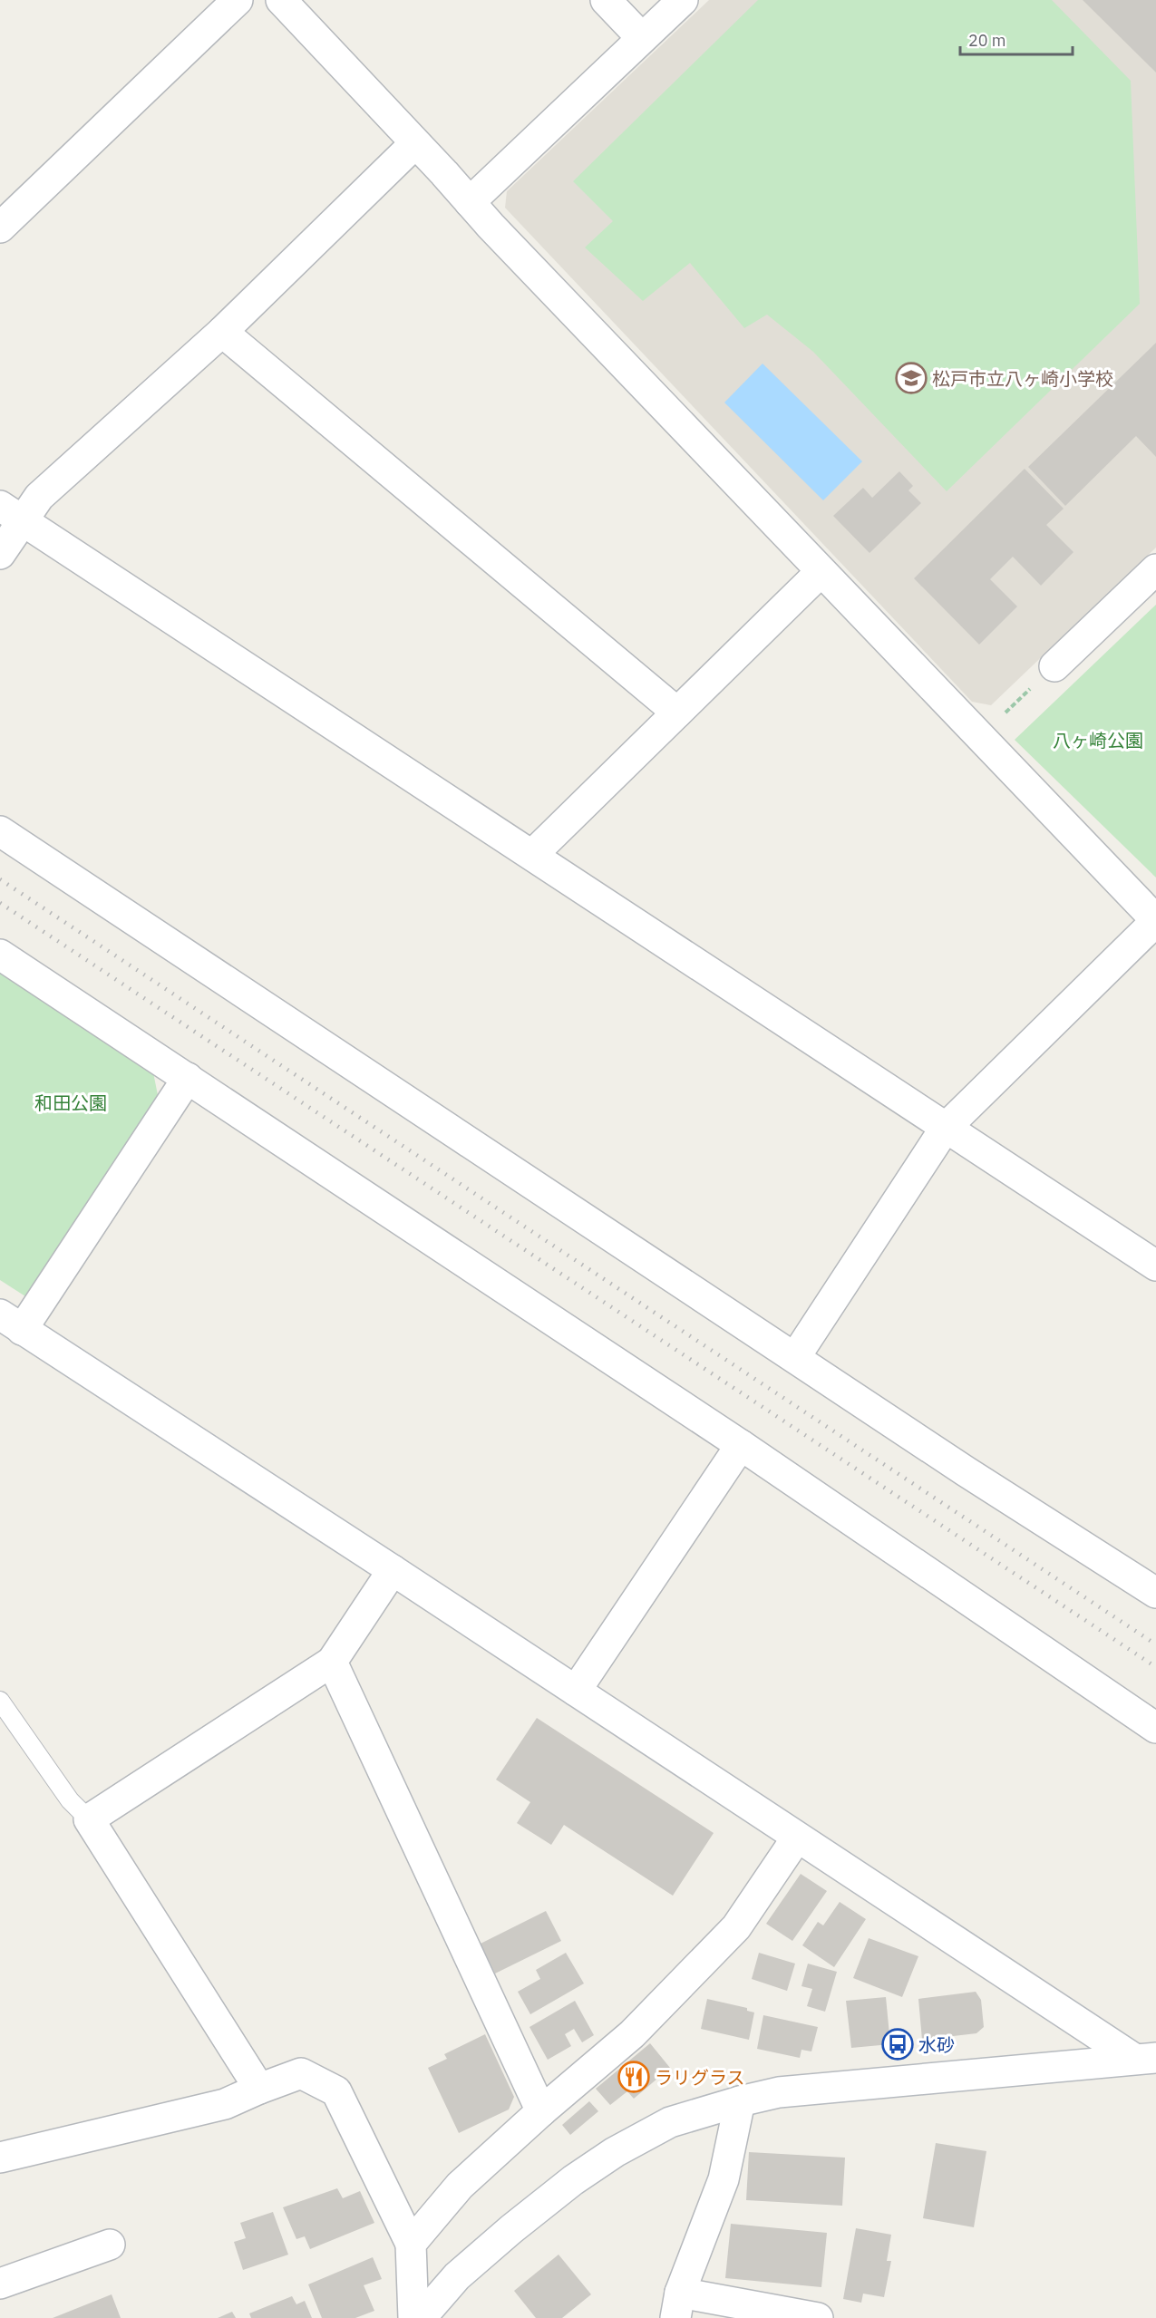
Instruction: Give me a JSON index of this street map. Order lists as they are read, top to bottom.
{
  "parks": ["八ヶ崎公園", "和田公園"],
  "places": {
    "school or university": ["松戸市立八ヶ崎小学校"],
    "bus stop": ["水砂"],
    "restaurant": ["ラリグラス"]
  },
  "scale_bar": "20 m"
}
